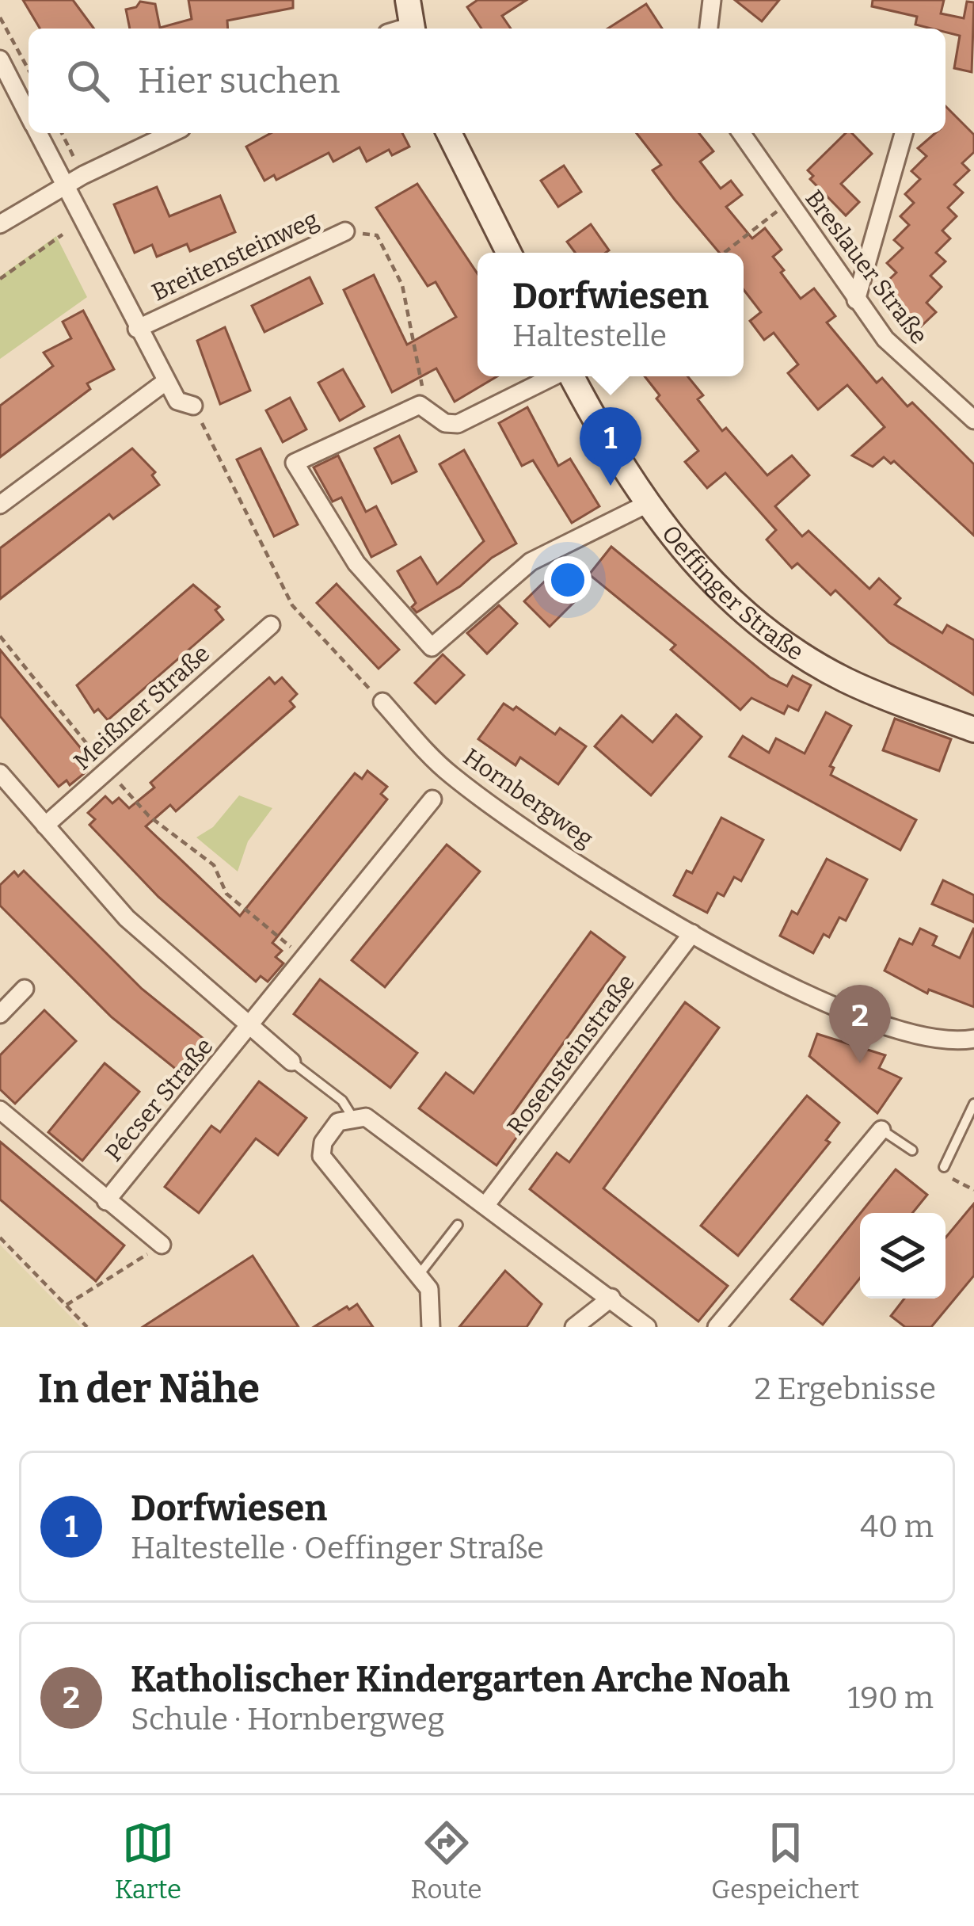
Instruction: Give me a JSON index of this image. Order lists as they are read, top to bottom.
{
  "streets": {
    "street": [
      "Breitensteinweg",
      "Breslauer Straße",
      "Oeffinger Straße",
      "Meißner Straße",
      "Hornbergweg",
      "Rosensteinstraße",
      "Pécser Straße"
    ]
  },
  "crossings": [
    ["Hornbergweg", "Rosensteinstraße"]
  ],
  "page": {
    "search": "Hier suchen",
    "popup": ["Dorfwiesen", "Haltestelle"],
    "pins": ["1", "2"],
    "heading": ["In der Nähe", "2 Ergebnisse"],
    "list": [
      {
        "mark": "1",
        "name": "Dorfwiesen",
        "note": "Haltestelle · Oeffinger Straße",
        "value": "40 m"
      },
      {
        "mark": "2",
        "name": "Katholischer Kindergarten Arche Noah",
        "note": "Schule · Hornbergweg",
        "value": "190 m"
      }
    ],
    "nav": ["Karte", "Route", "Gespeichert"]
  }
}
